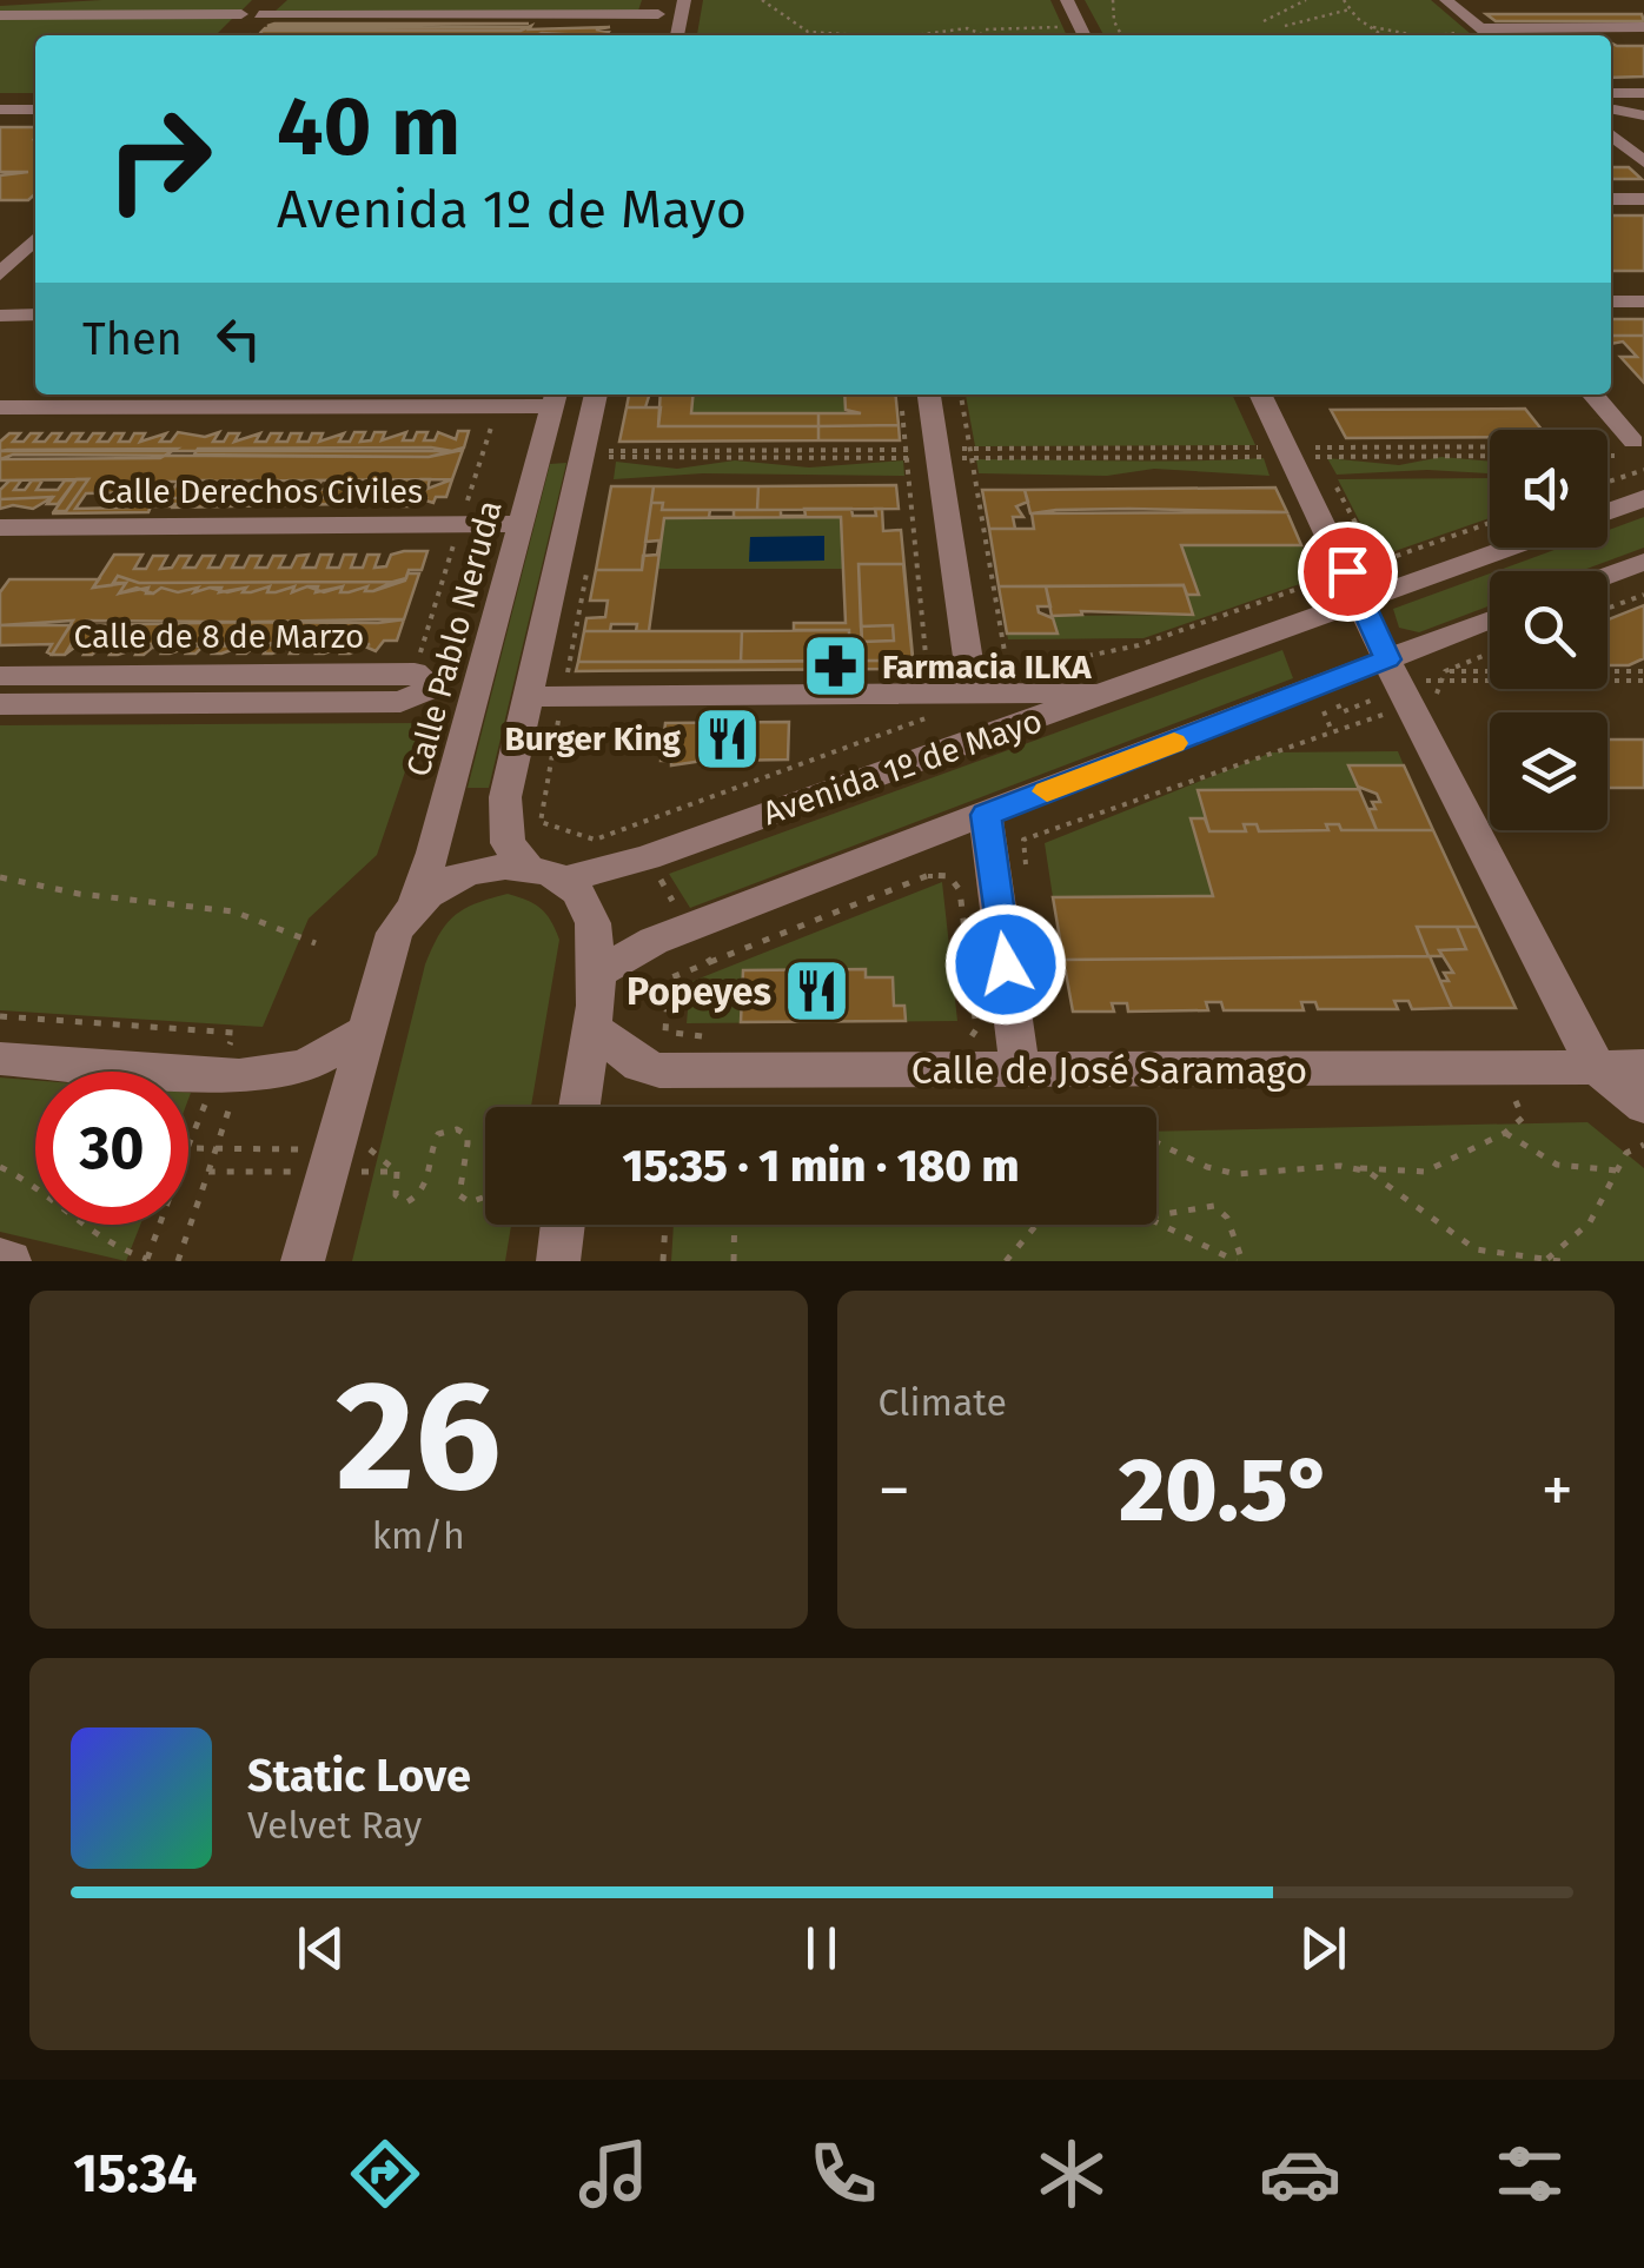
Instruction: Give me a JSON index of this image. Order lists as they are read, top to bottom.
{
  "streets": {
    "street": [
      "Calle Derechos Civiles",
      "Calle de 8 de Marzo",
      "Calle Pablo Neruda",
      "Avenida 1º de Mayo",
      "Calle de José Saramago"
    ]
  },
  "crossings": [
    ["Calle Derechos Civiles", "Calle Pablo Neruda"],
    ["Calle de 8 de Marzo", "Calle Pablo Neruda"]
  ],
  "places": {
    "pharmacy": ["Farmacia ILKA"],
    "restaurant": ["Burger King", "Popeyes"]
  },
  "page": {
    "turn": ["40 m", "Avenida 1º de Mayo"],
    "then": "Then",
    "limit": "30",
    "trip": "15:35 · 1 min · 180 m",
    "tile": [
      ["26", "km/h"],
      "Climate"
    ],
    "heat": ["−", "20.5°", "+"],
    "song": ["Static Love", "Velvet Ray"],
    "tabs": "15:34"
  }
}
